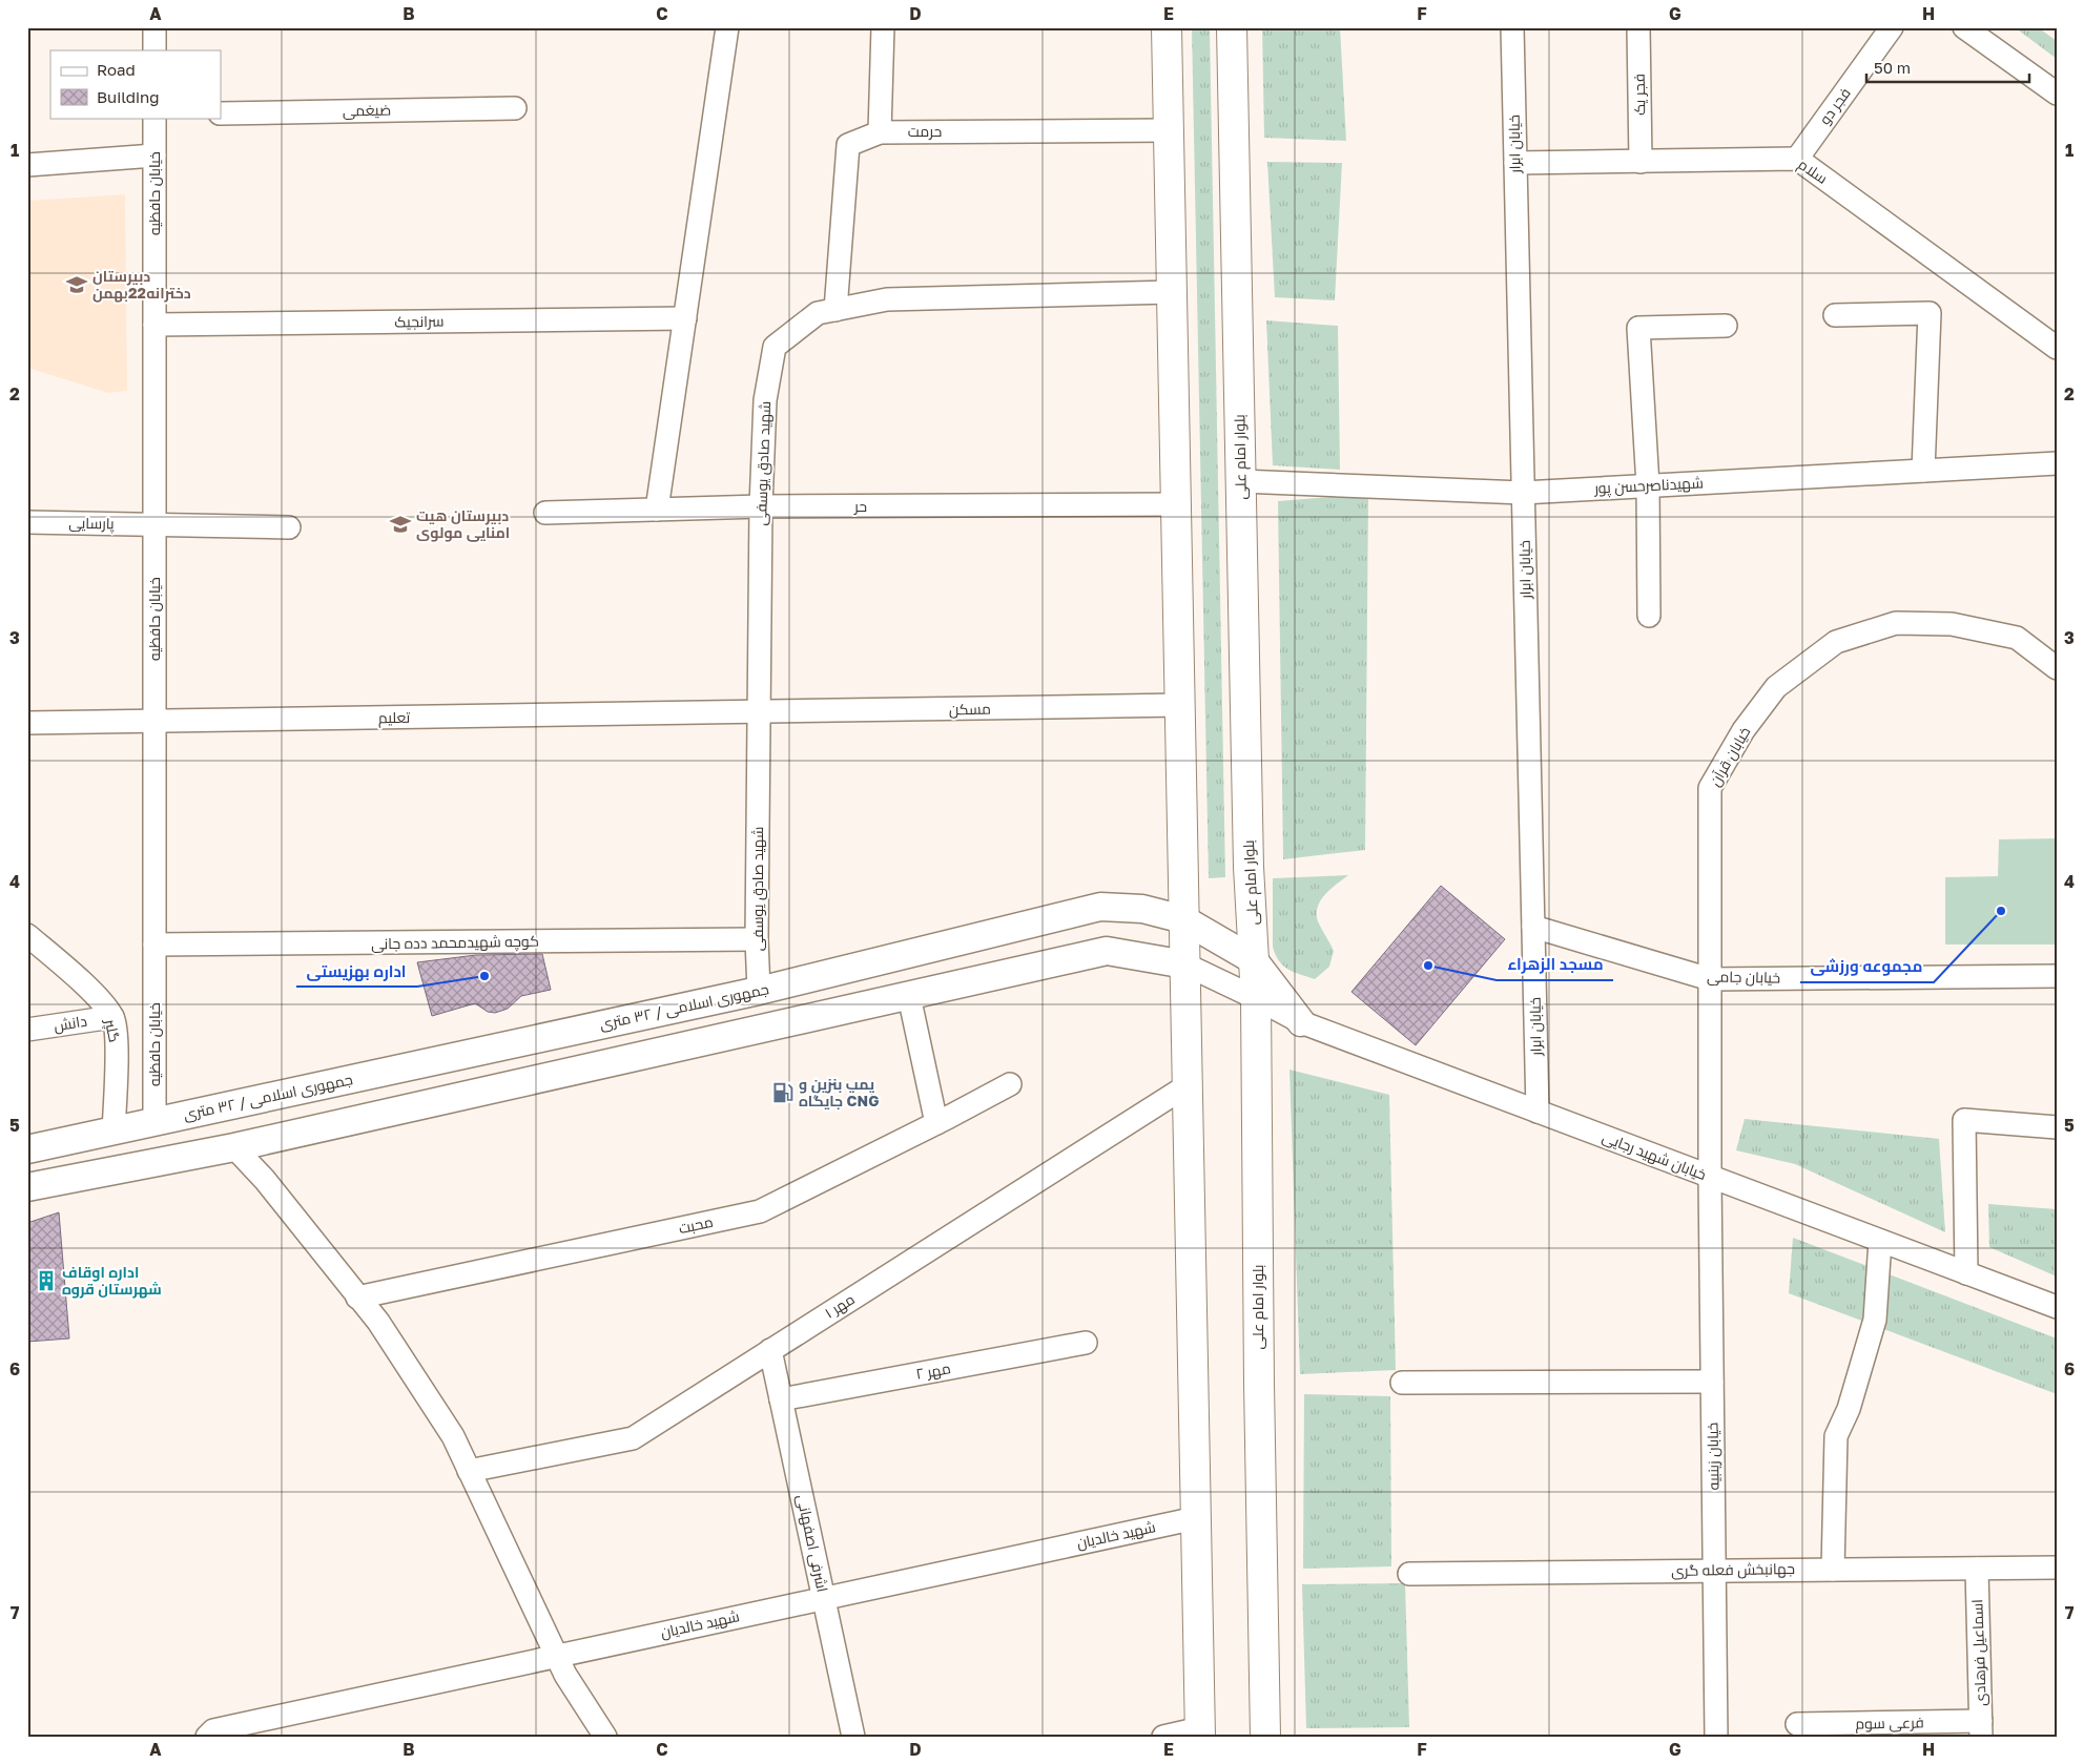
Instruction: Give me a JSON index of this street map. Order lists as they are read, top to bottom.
{
  "streets": {
    "main road": ["بلوار امام علی"],
    "street": [
      "فجر یک",
      "فجر دو",
      "ضیغمی",
      "حرمت",
      "خیابان ابرار",
      "سلام",
      "خیابان حافظیه",
      "سرانجیک",
      "شهید صادق یوسفی",
      "شهیدناصرحسن پور",
      "حر",
      "پارسایی",
      "مسکن",
      "تعلیم",
      "خیابان قرآن",
      "کوچه شهیدمحمد دده جانی",
      "خیابان جامی",
      "جمهوری اسلامی / ۳۲ متری",
      "دانش",
      "گلپر",
      "خیابان شهید رجایی",
      "محبت",
      "مهر ۱",
      "مهر ۲",
      "خیابان زینبیه",
      "شهید خالدیان",
      "اشرفی اصفهانی",
      "جهانبخش فعله گری",
      "اسماعیل فرهادی",
      "فرعی سوم"
    ]
  },
  "crossings": [
    ["فجر یک", "سلام"],
    ["فجر دو", "سلام"],
    ["حرمت", "شهید صادق یوسفی"],
    ["خیابان ابرار", "سلام"],
    ["خیابان ابرار", "شهیدناصرحسن پور"],
    ["خیابان ابرار", "خیابان جامی"],
    ["خیابان ابرار", "خیابان شهید رجایی"],
    ["خیابان حافظیه", "سرانجیک"],
    ["خیابان حافظیه", "پارسایی"],
    ["خیابان حافظیه", "تعلیم"],
    ["خیابان حافظیه", "کوچه شهیدمحمد دده جانی"],
    ["خیابان حافظیه", "جمهوری اسلامی / ۳۲ متری"],
    ["بلوار امام علی", "شهیدناصرحسن پور"],
    ["بلوار امام علی", "جمهوری اسلامی / ۳۲ متری"],
    ["بلوار امام علی", "خیابان شهید رجایی"],
    ["شهید صادق یوسفی", "حر"],
    ["شهید صادق یوسفی", "مسکن"],
    ["شهید صادق یوسفی", "تعلیم"],
    ["شهید صادق یوسفی", "کوچه شهیدمحمد دده جانی"],
    ["شهید صادق یوسفی", "جمهوری اسلامی / ۳۲ متری"],
    ["مسکن", "تعلیم"],
    ["خیابان قرآن", "خیابان جامی"],
    ["خیابان قرآن", "خیابان شهید رجایی"],
    ["خیابان قرآن", "خیابان زینبیه"],
    ["جمهوری اسلامی / ۳۲ متری", "گلپر"],
    ["جمهوری اسلامی / ۳۲ متری", "خیابان شهید رجایی"],
    ["دانش", "گلپر"],
    ["خیابان شهید رجایی", "خیابان زینبیه"],
    ["مهر ۱", "اشرفی اصفهانی"],
    ["مهر ۲", "اشرفی اصفهانی"],
    ["خیابان زینبیه", "جهانبخش فعله گری"],
    ["شهید خالدیان", "اشرفی اصفهانی"],
    ["جهانبخش فعله گری", "اسماعیل فرهادی"],
    ["اسماعیل فرهادی", "فرعی سوم"]
  ],
  "places": {
    "school or university": ["دبیرستان دخترانه22بهمن", "دبیرستان هیت امنایی مولوی"],
    "other": ["مجموعه ورزشی", "مسجد الزهراء", "اداره بهزیستی"],
    "fuel station": ["پمپ بنزین و جایگاه CNG"],
    "building": ["اداره اوقاف شهرستان قروه"]
  },
  "legend": ["Road", "Building"],
  "scale_bar": "50 m",
  "grid": {
    "columns": [
      "A",
      "B",
      "C",
      "D",
      "E",
      "F",
      "G",
      "H"
    ],
    "rows": [
      "1",
      "2",
      "3",
      "4",
      "5",
      "6",
      "7"
    ]
  }
}
